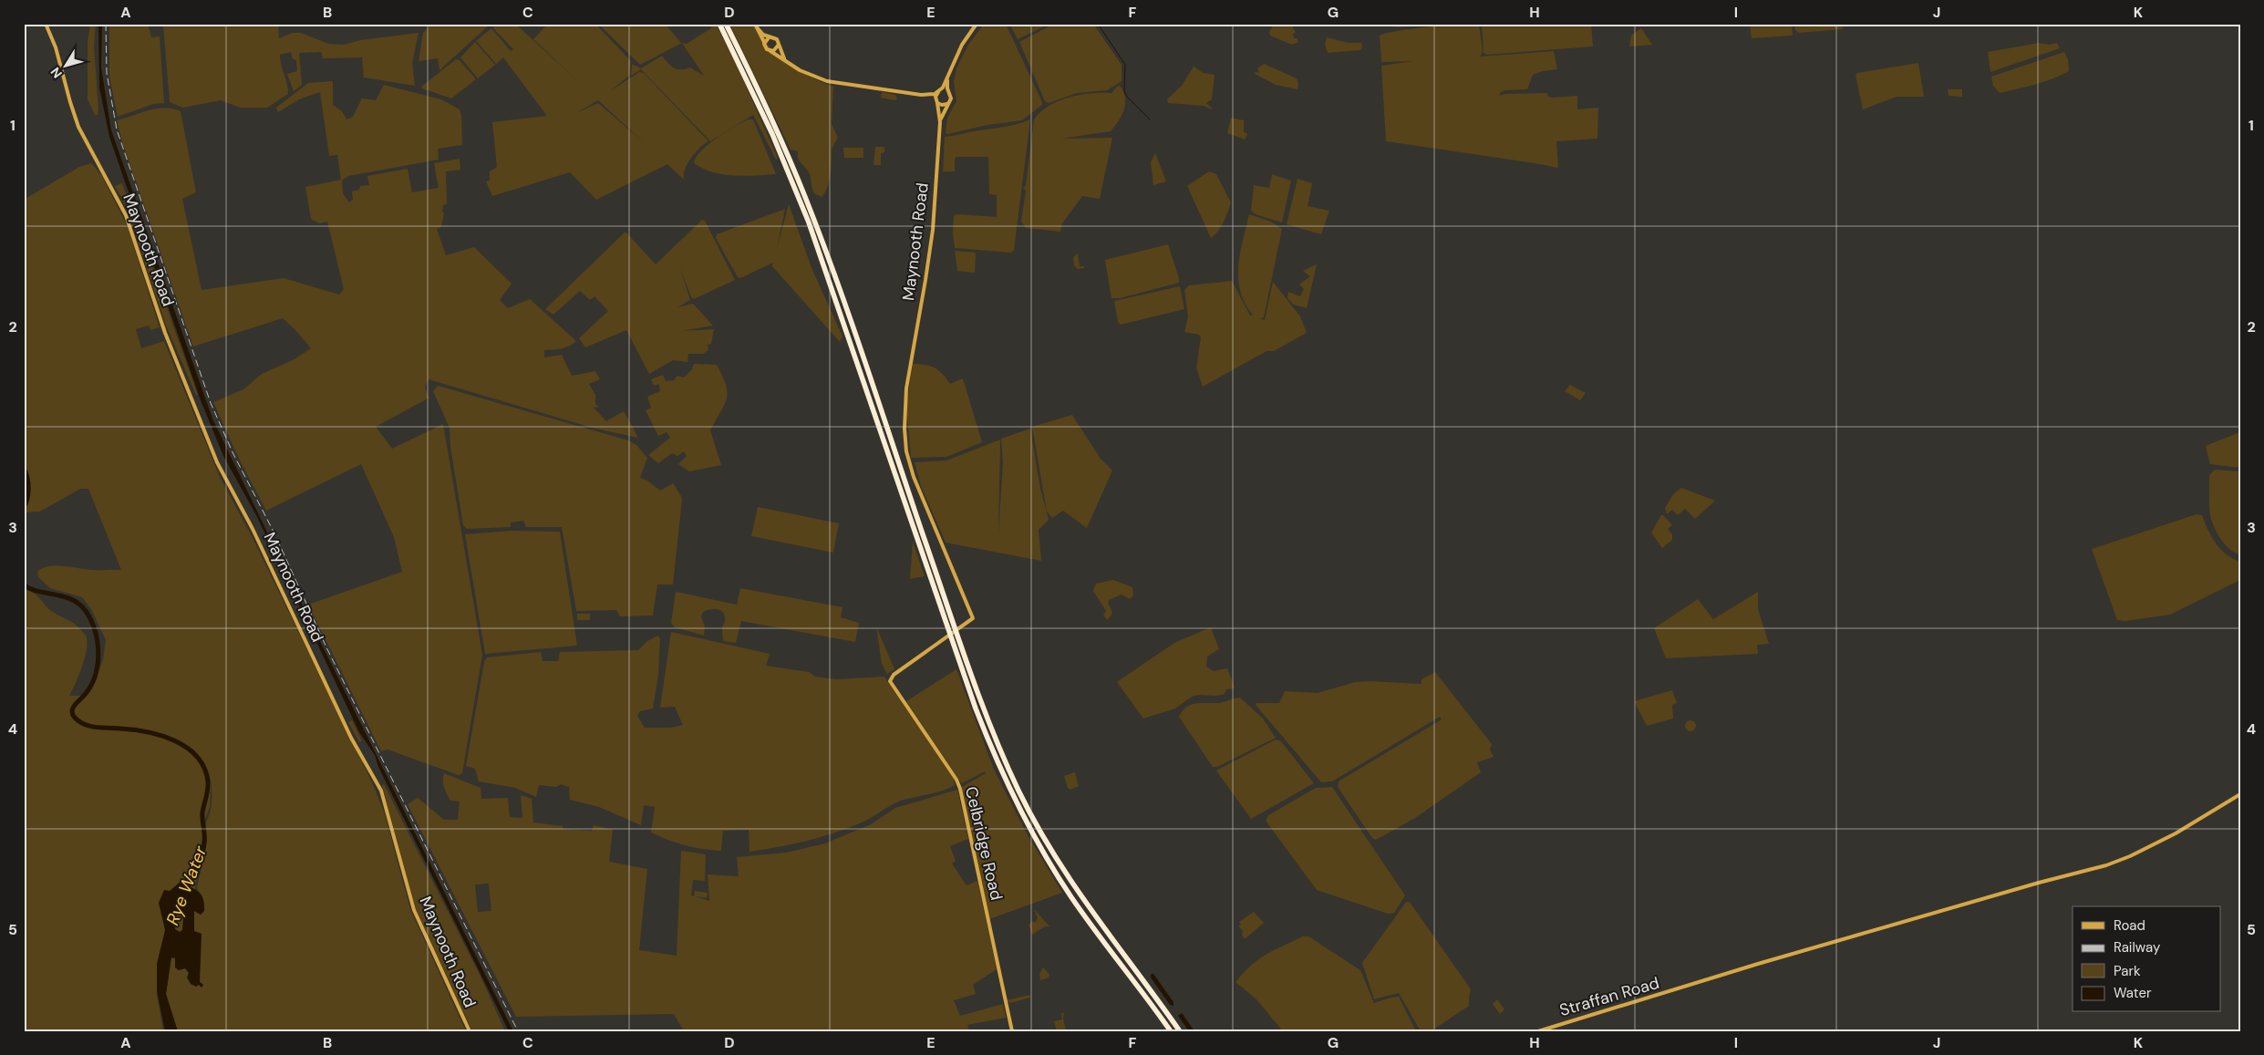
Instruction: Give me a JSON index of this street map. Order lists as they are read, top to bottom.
{
  "streets": {
    "main road": ["Maynooth Road", "Celbridge Road", "Straffan Road"]
  },
  "crossings": [
    ["Maynooth Road", "Celbridge Road"]
  ],
  "water": ["Rye Water"],
  "legend": [
    "Road",
    "Railway",
    "Park",
    "Water"
  ],
  "north": "bottom left",
  "grid": {
    "columns": [
      "A",
      "B",
      "C",
      "D",
      "E",
      "F",
      "G",
      "H",
      "I",
      "J",
      "K"
    ],
    "rows": [
      "1",
      "2",
      "3",
      "4",
      "5"
    ]
  }
}
